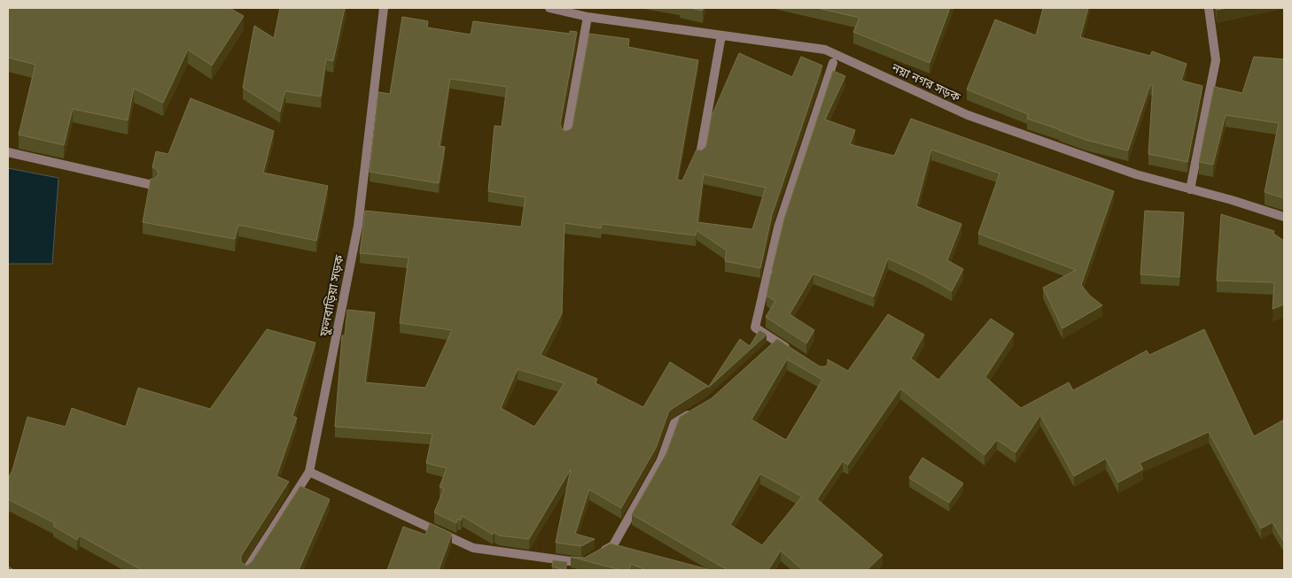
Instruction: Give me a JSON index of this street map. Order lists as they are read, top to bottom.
{
  "streets": {
    "street": ["নয়া নগর সড়ক", "ফুলবাড়িয়া সড়ক"]
  }
}
